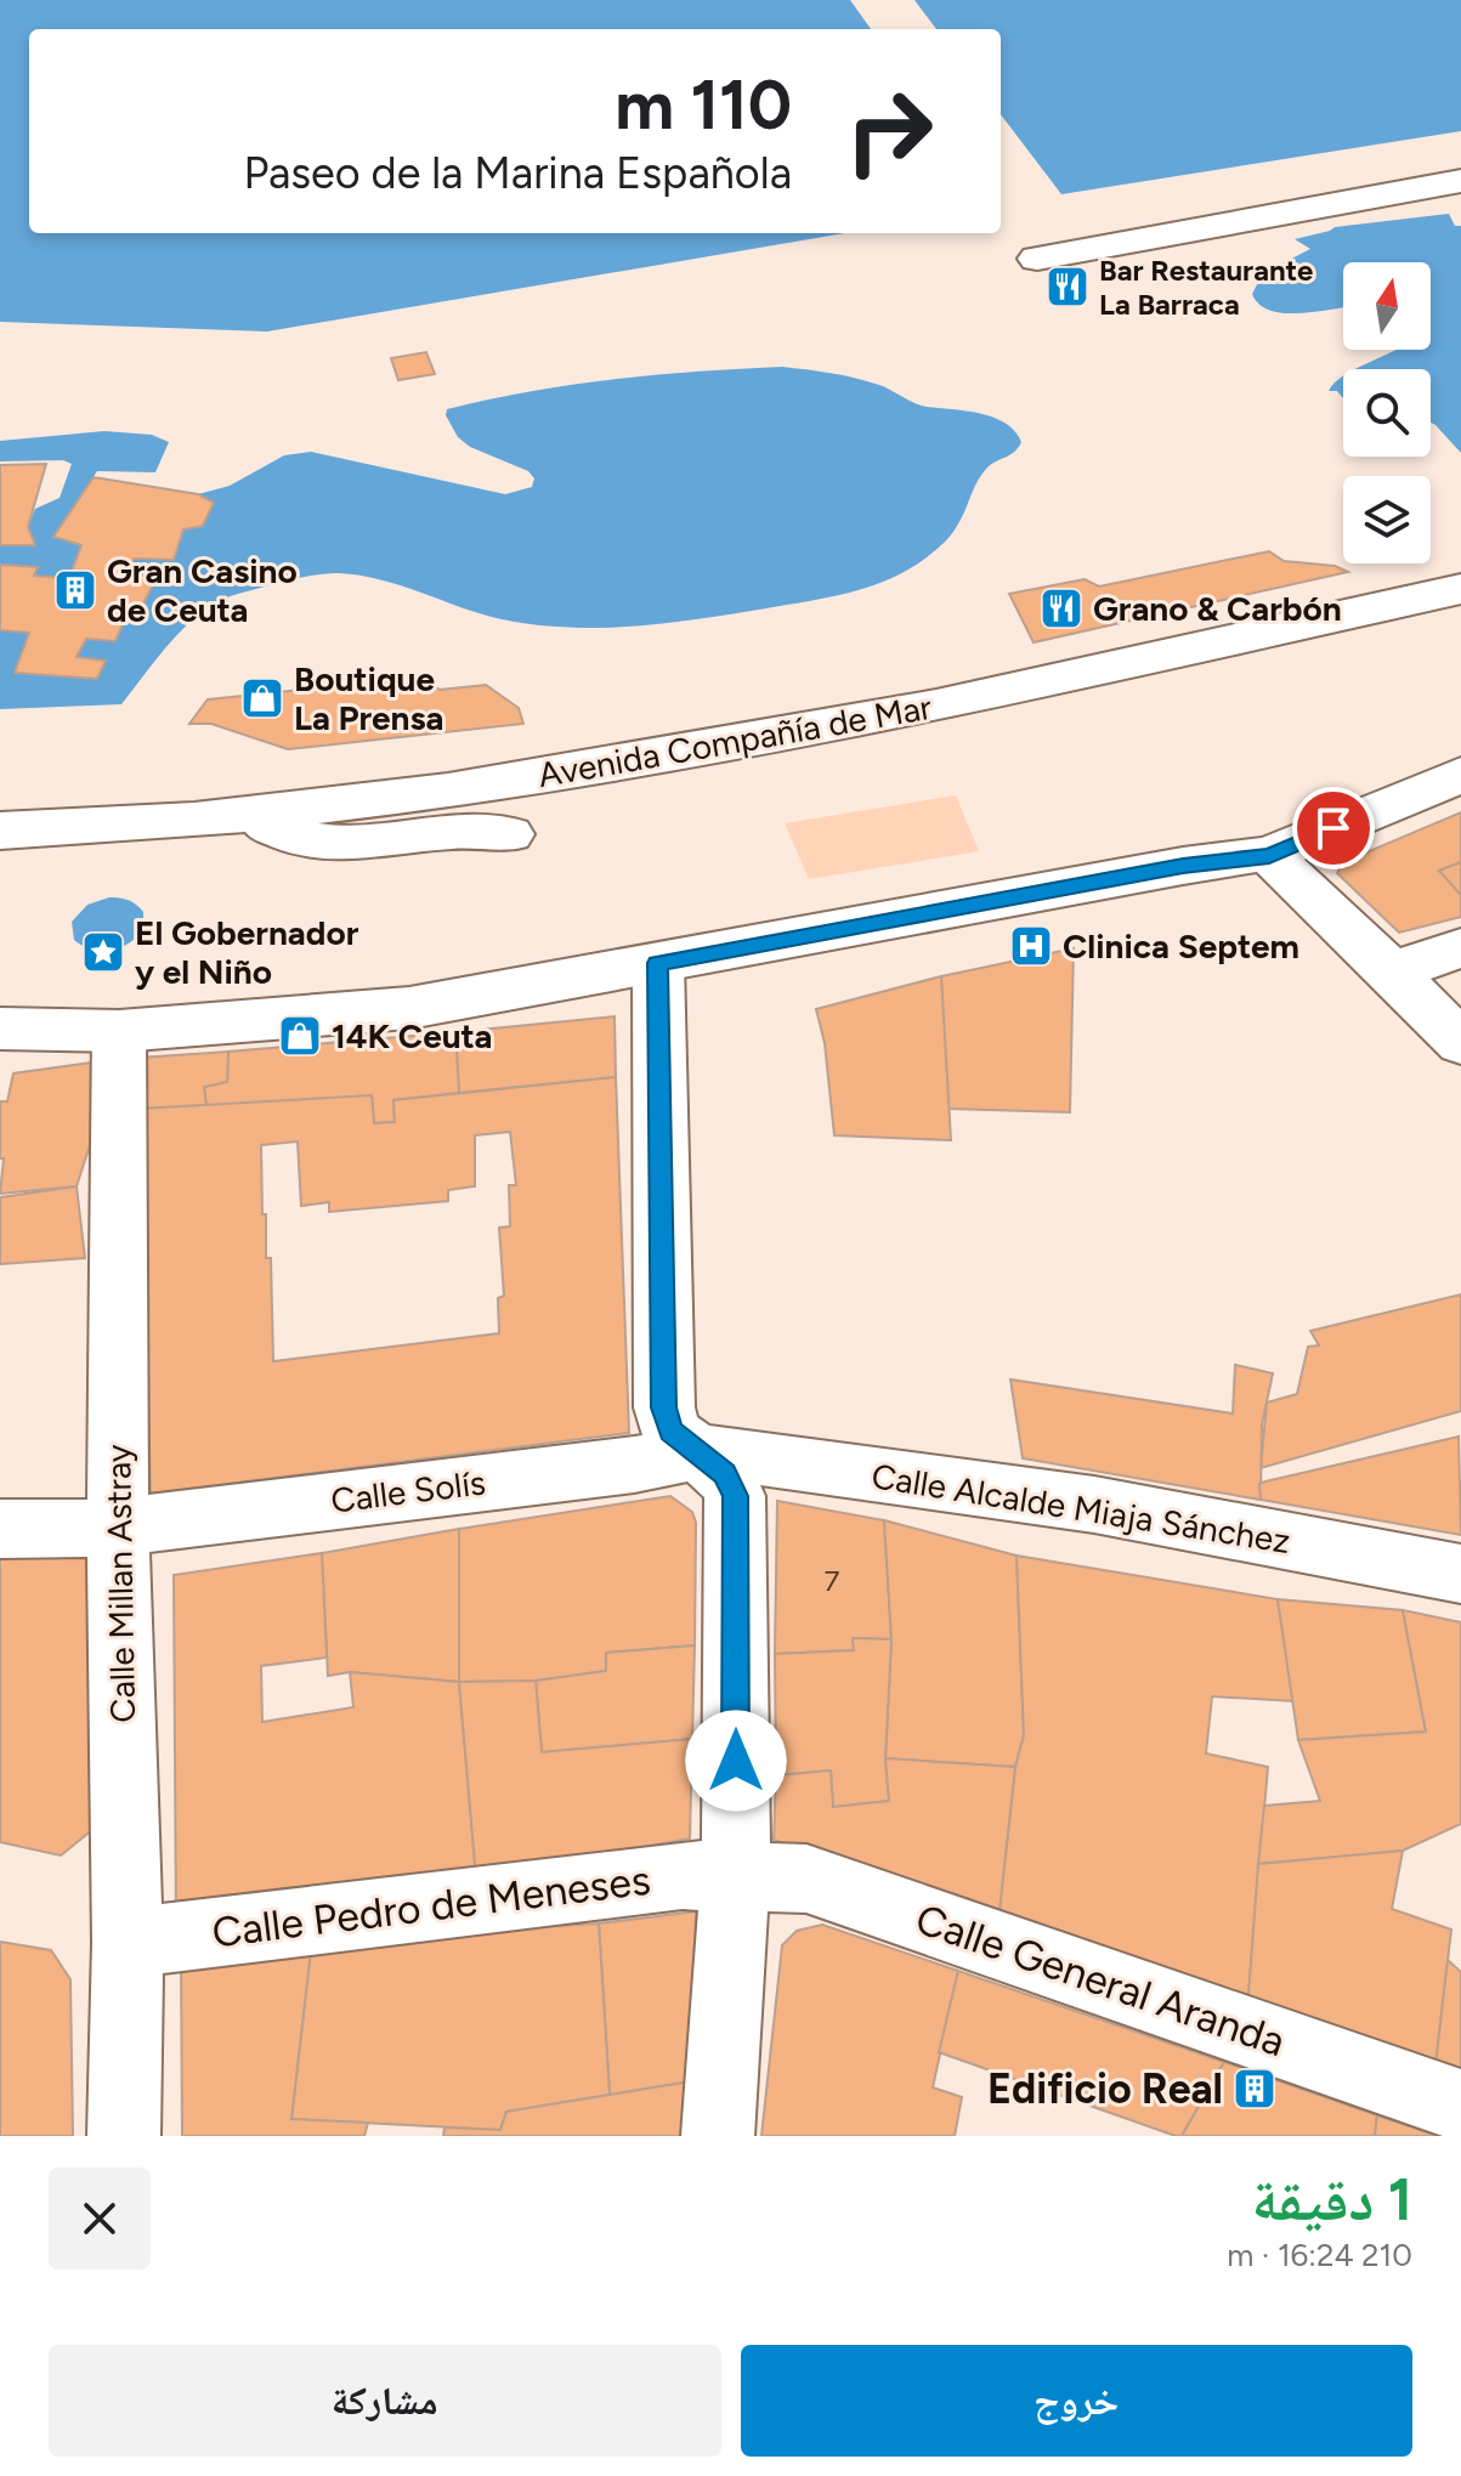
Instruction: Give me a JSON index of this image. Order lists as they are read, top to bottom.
{
  "streets": {
    "street": [
      "Avenida Compañía de Mar",
      "Calle Solís",
      "Calle Alcalde Miaja Sánchez",
      "Calle Millan Astray",
      "Calle Pedro de Meneses",
      "Calle General Aranda"
    ]
  },
  "crossings": [
    ["Calle Solís", "Calle Alcalde Miaja Sánchez"],
    ["Calle Solís", "Calle Millan Astray"],
    ["Calle Millan Astray", "Calle Pedro de Meneses"],
    ["Calle Pedro de Meneses", "Calle General Aranda"]
  ],
  "places": {
    "restaurant": ["Bar Restaurante La Barraca", "Grano & Carbón"],
    "building": ["Gran Casino de Ceuta", "Edificio Real"],
    "shop": ["Boutique La Prensa", "14K Ceuta"],
    "hospital": ["Clinica Septem"],
    "place": ["El Gobernador y el Niño"]
  },
  "house_numbers": ["7"],
  "north": "top",
  "page": {
    "turn": ["110 m", "Paseo de la Marina Española"],
    "heading": ["1 دقيقة", "210 m · 16:24"],
    "buttons": ["خروج", "مشاركة"]
  }
}
